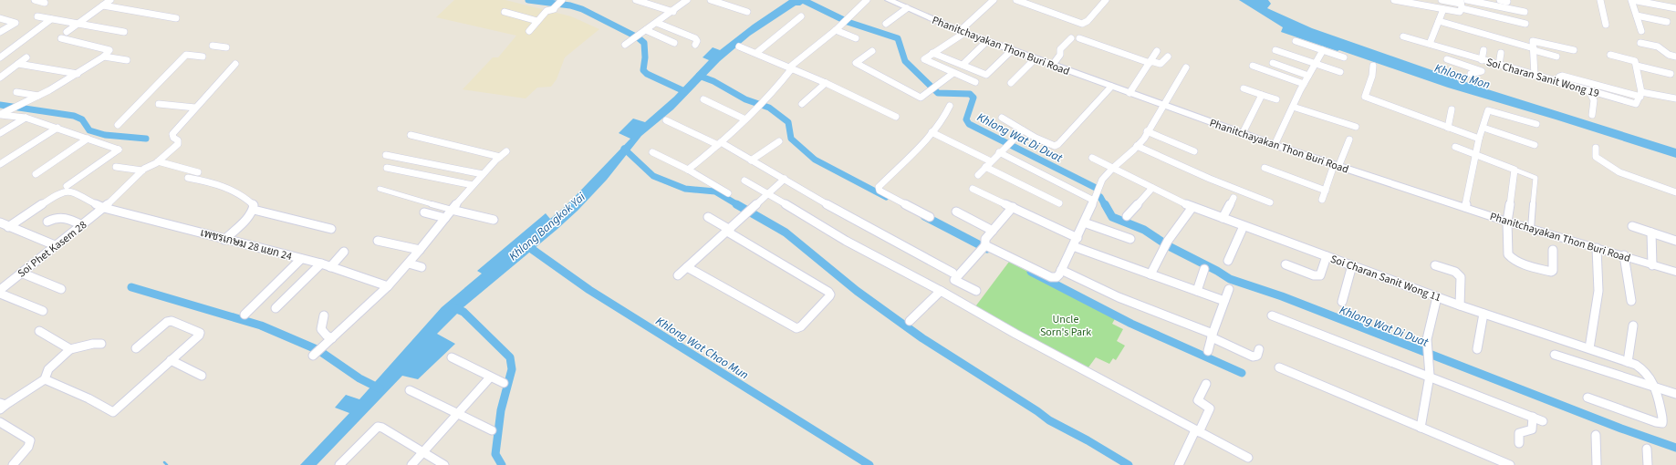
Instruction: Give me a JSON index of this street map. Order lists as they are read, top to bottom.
{
  "streets": {
    "main road": ["Phanitchayakan Thon Buri Road"],
    "street": [
      "Soi Charan Sanit Wong 19",
      "เพชรเกษม 28 แยก 24",
      "Soi Phet Kasem 28",
      "Soi Charan Sanit Wong 11"
    ]
  },
  "crossings": [
    ["เพชรเกษม 28 แยก 24", "Soi Phet Kasem 28"]
  ],
  "water": [
    "Khlong Mon",
    "Khlong Wat Di Duat",
    "Khlong Bangkok Yai",
    "Khlong Wat Chao Mun"
  ],
  "parks": ["Uncle Sorn's Park"]
}
